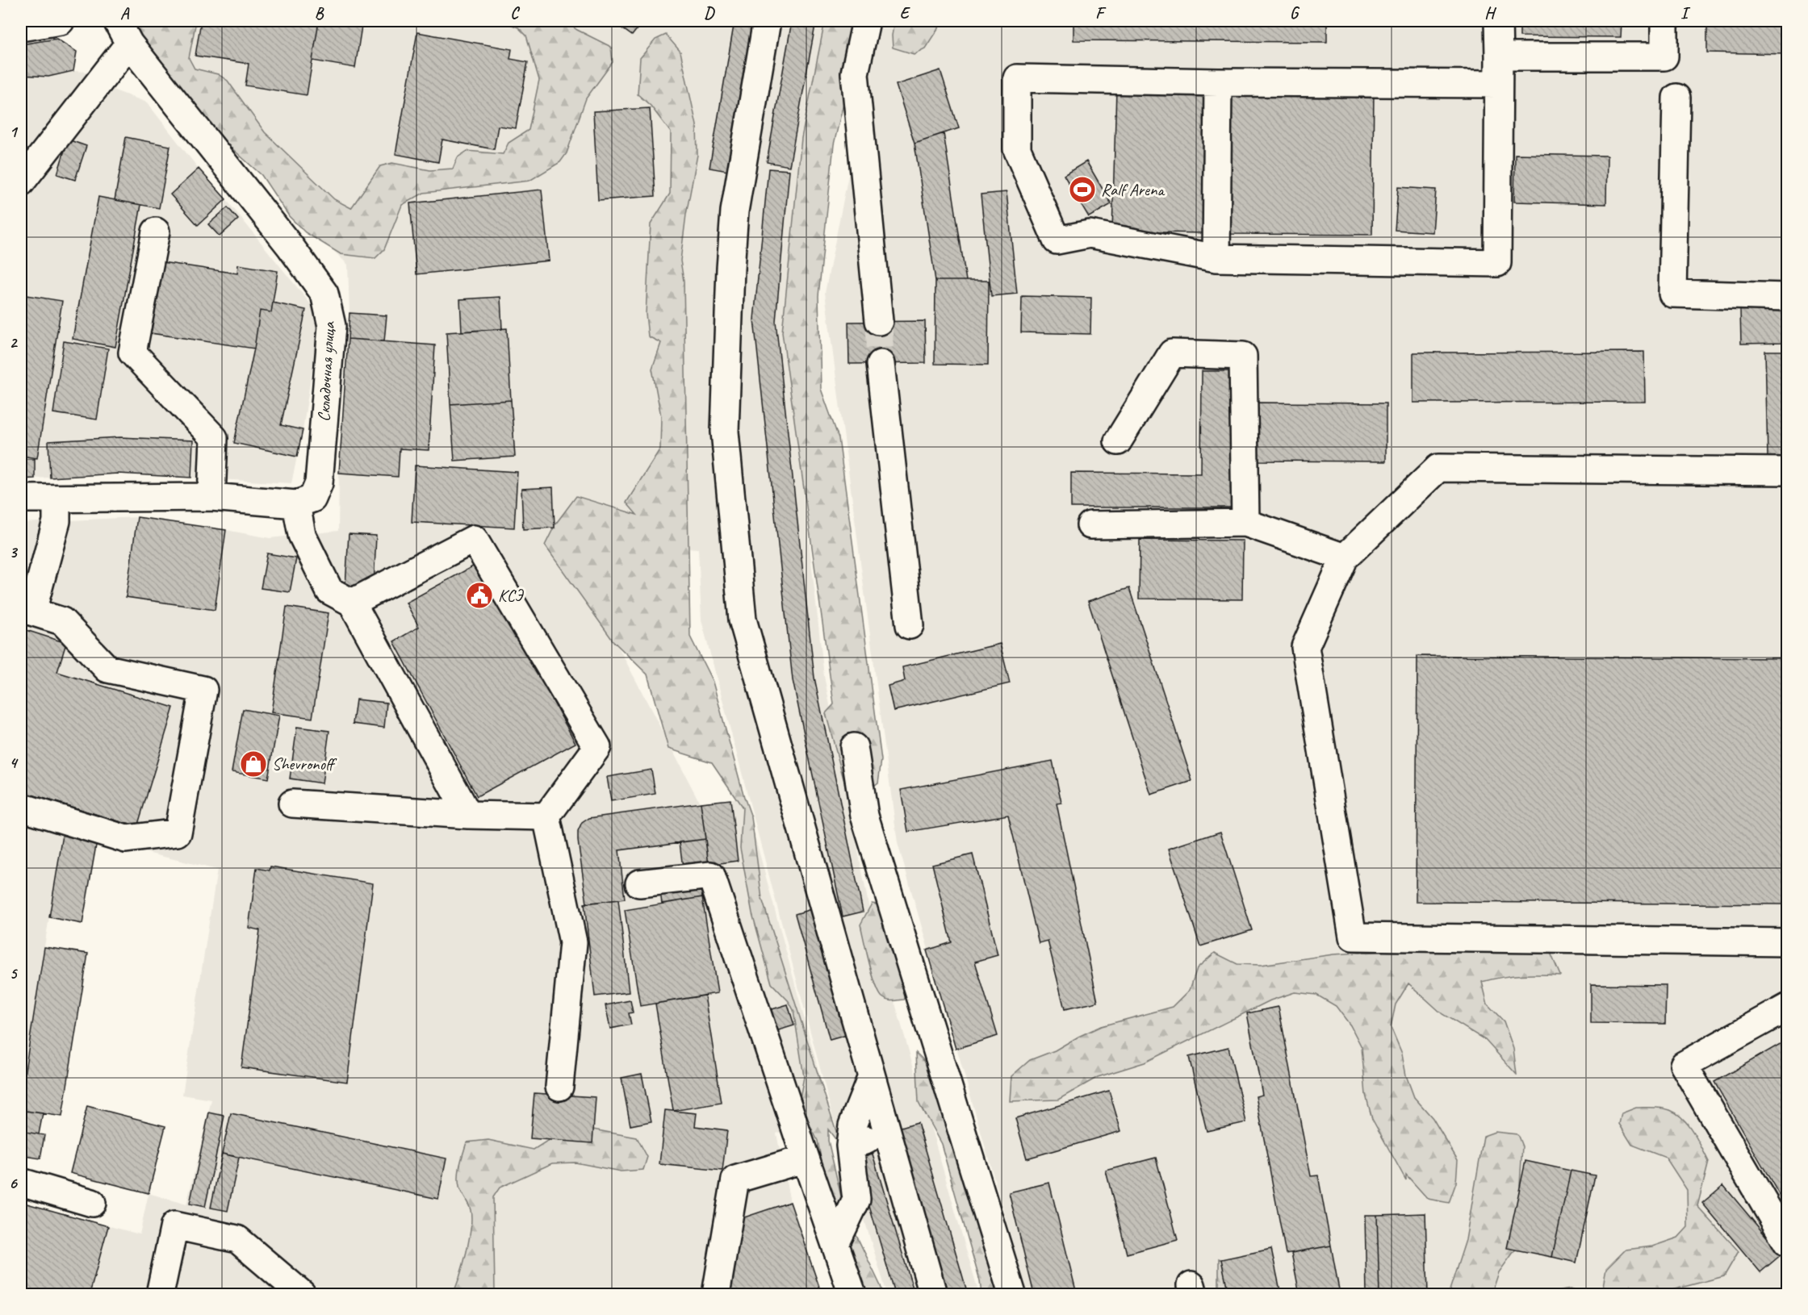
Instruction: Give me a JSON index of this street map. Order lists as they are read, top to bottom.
{
  "streets": {
    "street": ["Складочная улица"]
  },
  "places": {
    "sports": ["Ralf Arena"],
    "public building": ["КСЭ"],
    "shop": ["Shevronoff"]
  },
  "grid": {
    "columns": [
      "A",
      "B",
      "C",
      "D",
      "E",
      "F",
      "G",
      "H",
      "I"
    ],
    "rows": [
      "1",
      "2",
      "3",
      "4",
      "5",
      "6"
    ]
  }
}
